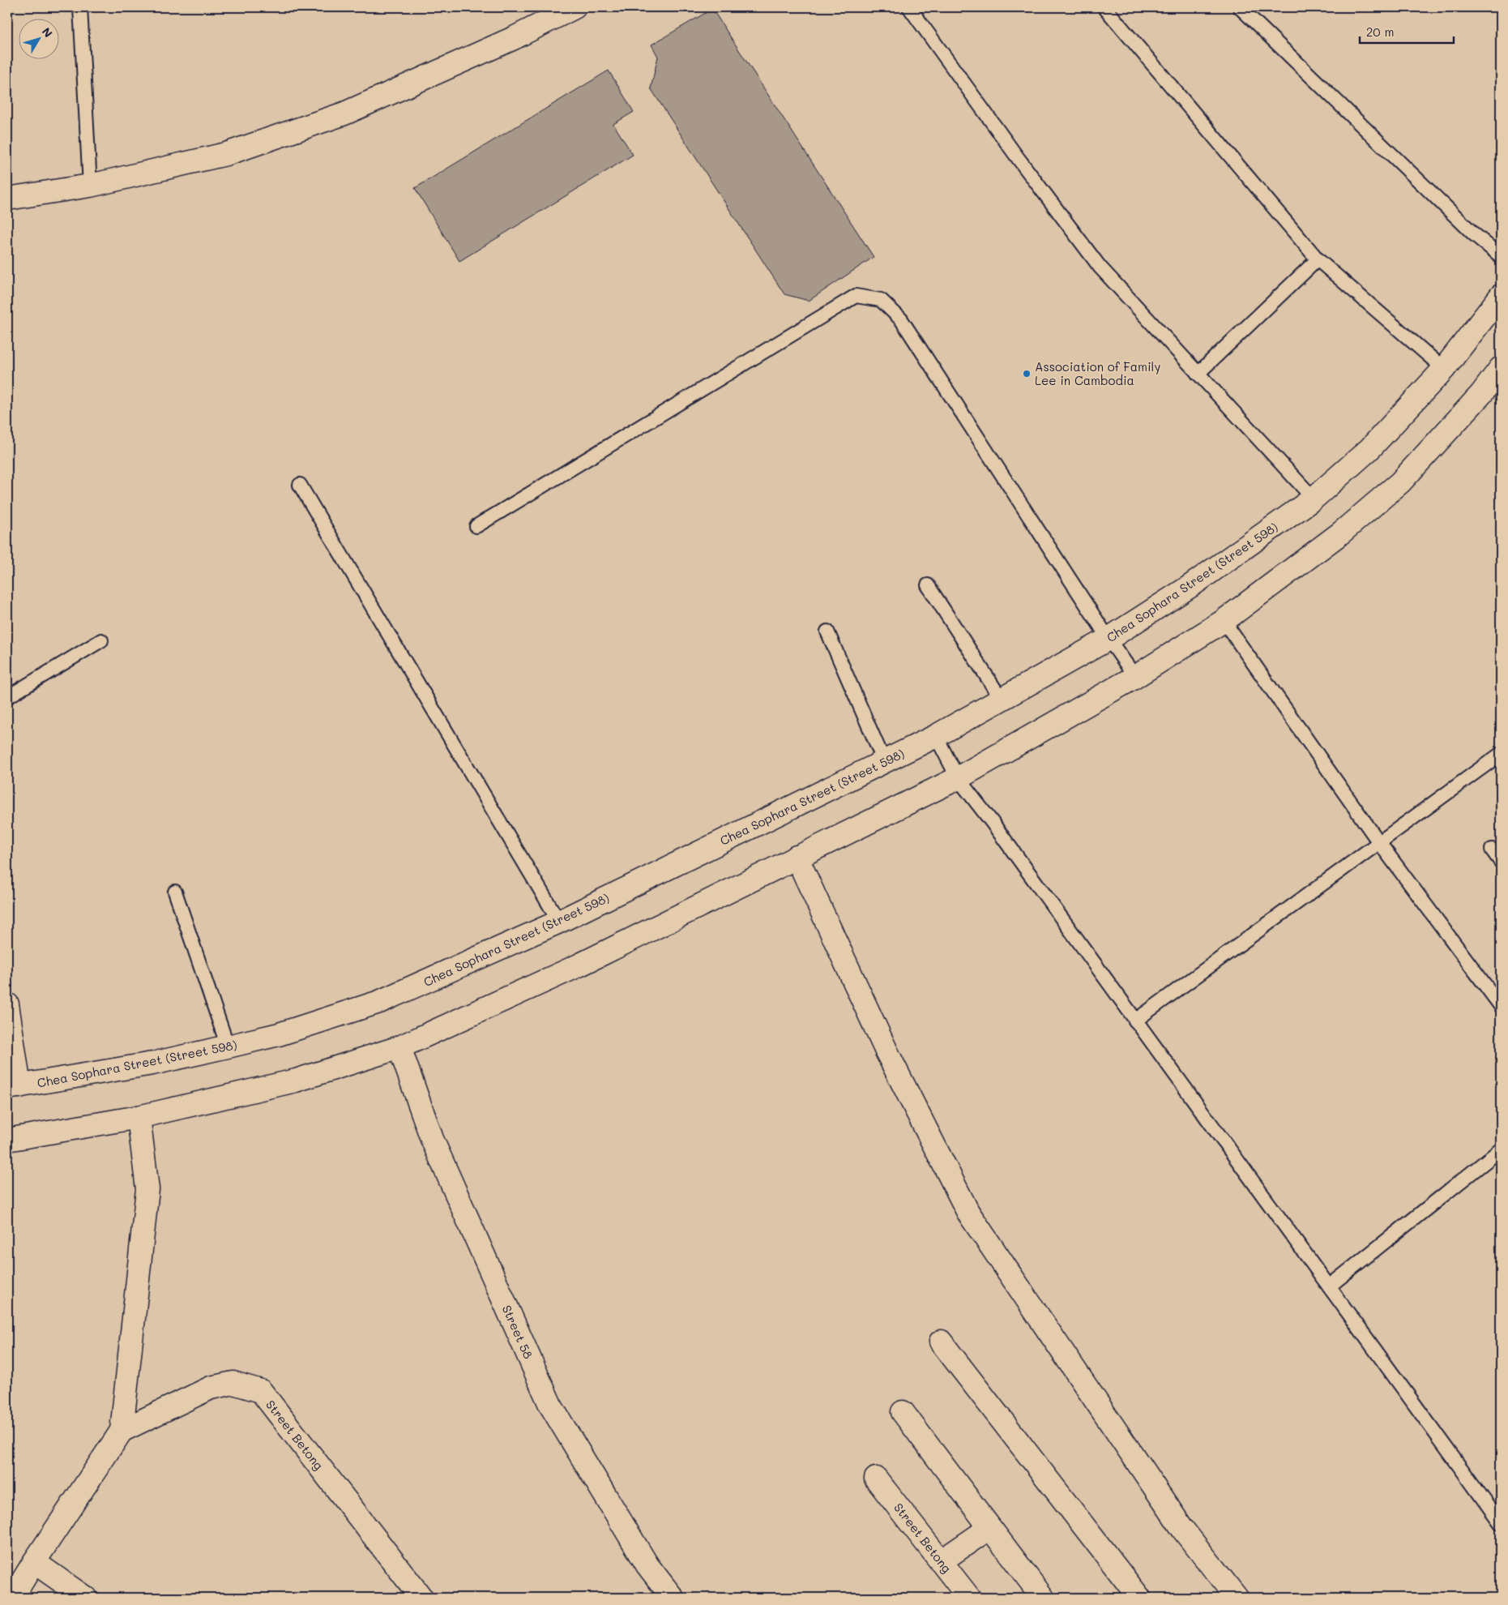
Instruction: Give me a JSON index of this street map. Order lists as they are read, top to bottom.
{
  "streets": {
    "street": ["Chea Sophara Street (Street 598)", "Street 58", "Street Betong"]
  },
  "places": ["Association of Family Lee in Cambodia"],
  "scale_bar": "20 m",
  "north": "top right"
}
